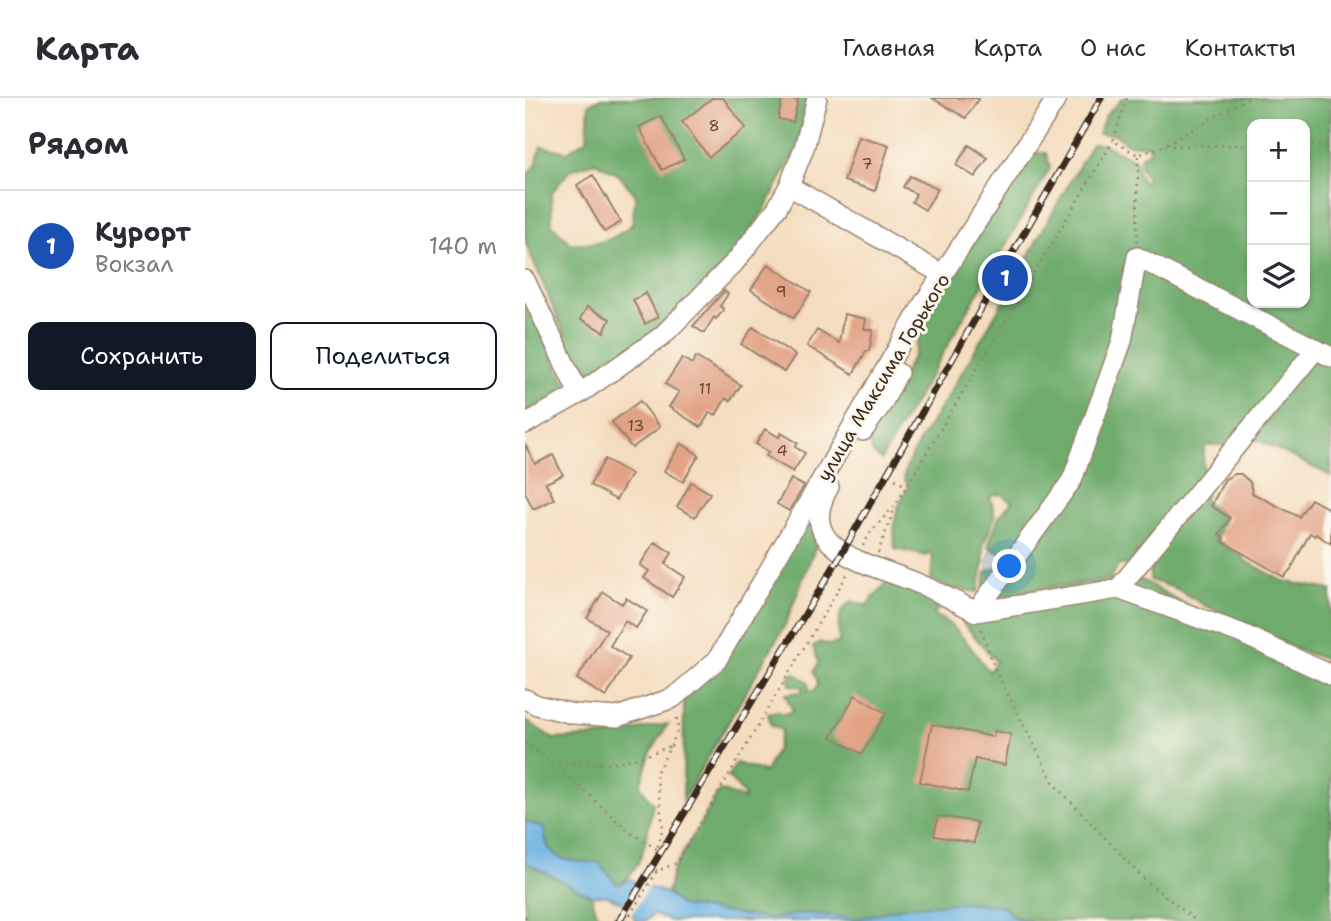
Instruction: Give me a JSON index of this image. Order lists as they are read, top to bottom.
{
  "streets": {
    "street": ["улица Максима Горького"]
  },
  "house_numbers": [
    "8",
    "7",
    "9",
    "11",
    "13",
    "4"
  ],
  "page": {
    "header": "Карта",
    "nav": [
      "Главная",
      "Карта",
      "О нас",
      "Контакты"
    ],
    "heading": "Рядом",
    "map_buttons": ["+", "−"],
    "list": [
      {
        "mark": "1",
        "name": "Курорт",
        "note": "Вокзал",
        "value": "140 m"
      }
    ],
    "pins": "1",
    "buttons": ["Сохранить", "Поделиться"]
  }
}
